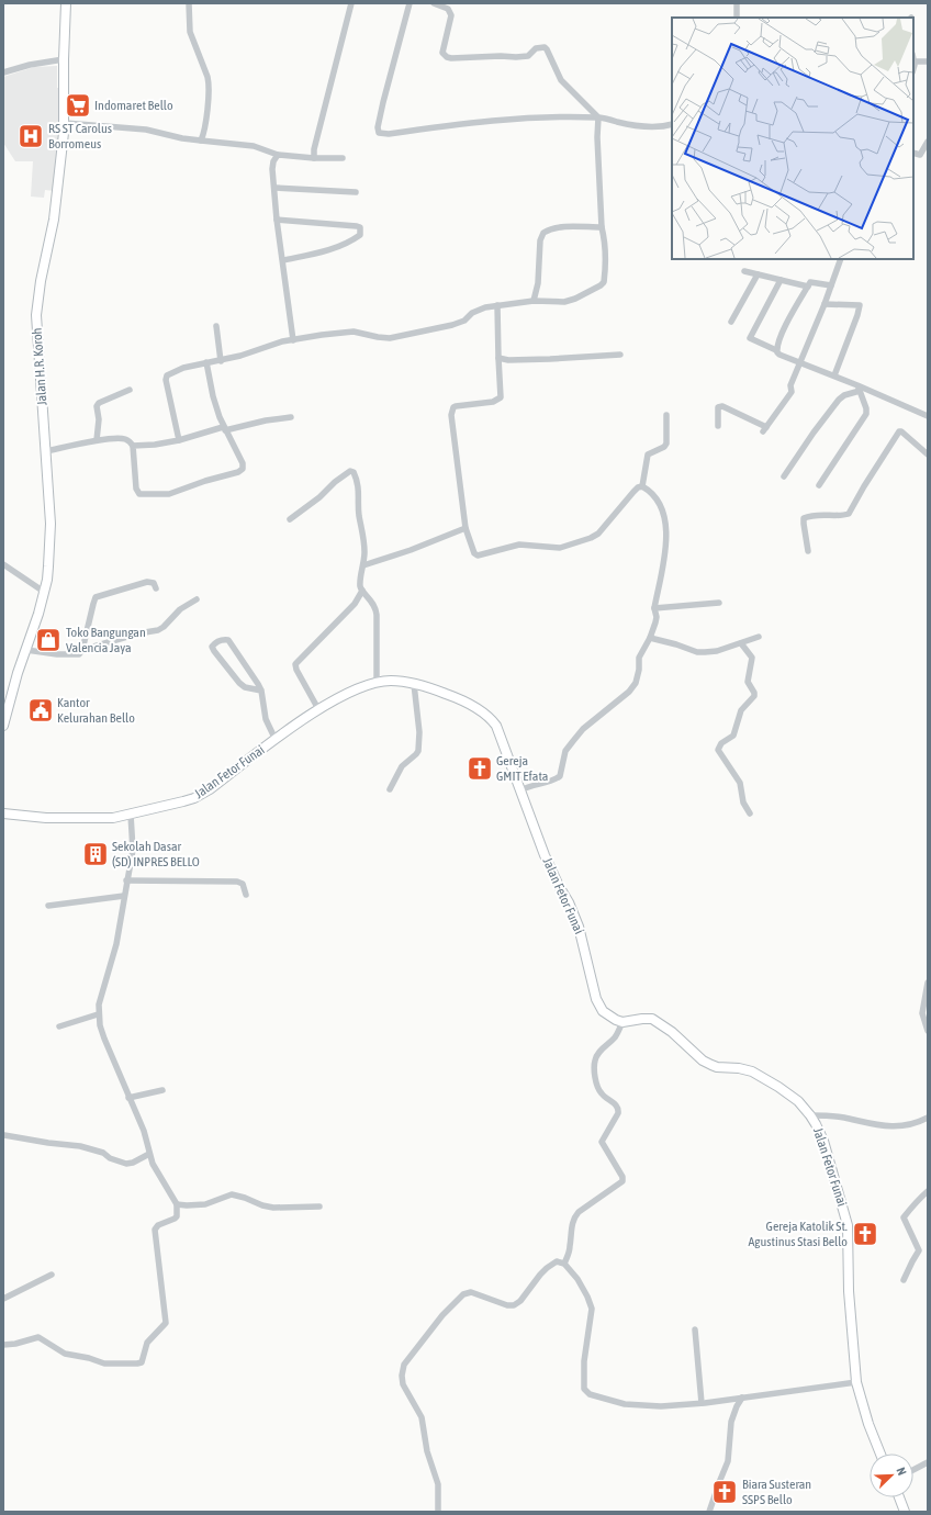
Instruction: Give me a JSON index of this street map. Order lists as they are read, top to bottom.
{
  "streets": {
    "street": ["Jalan H.R. Koroh", "Jalan Fetor Funai"]
  },
  "places": {
    "supermarket": ["Indomaret Bello"],
    "hospital": ["RS ST Carolus Borromeus"],
    "shop": ["Toko Bangungan Valencia Jaya"],
    "public building": ["Kantor Kelurahan Bello"],
    "church": ["Gereja GMIT Efata", "Gereja Katolik St. Agustinus Stasi Bello", "Biara Susteran SSPS Bello"],
    "building": ["Sekolah Dasar (SD) INPRES BELLO"]
  },
  "north": "top right"
}
